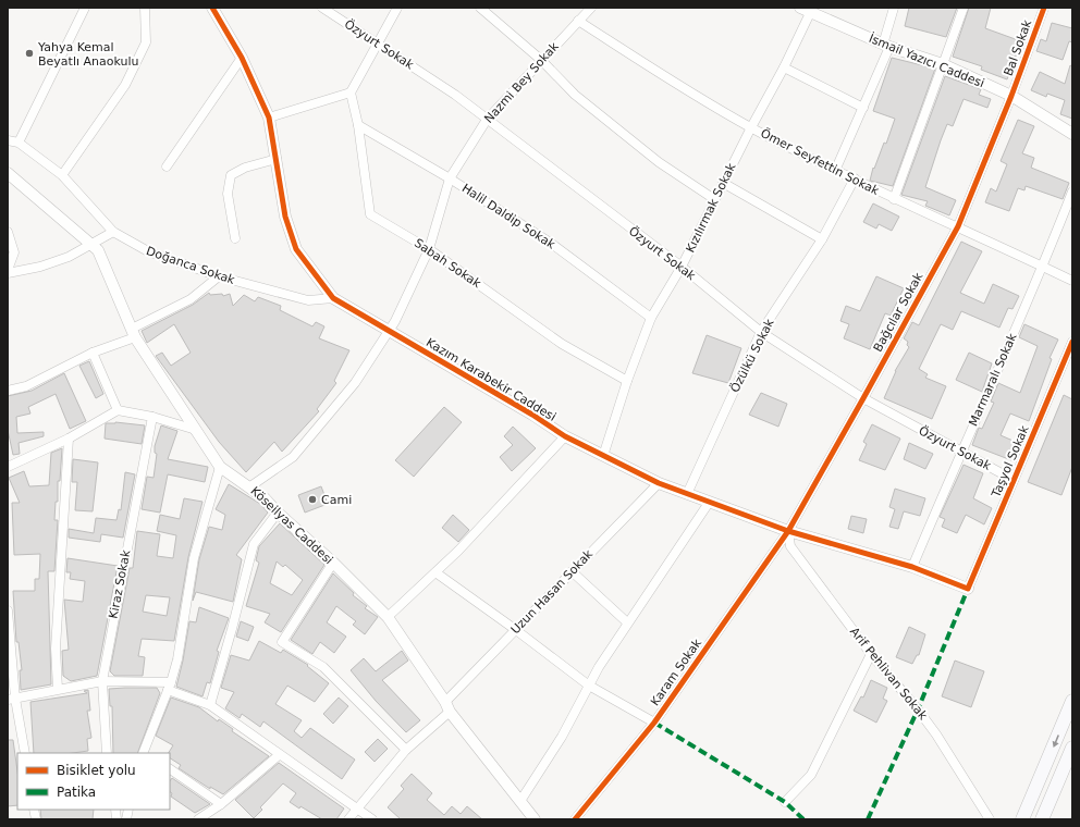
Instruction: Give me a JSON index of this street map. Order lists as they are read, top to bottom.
{
  "streets": {
    "street": [
      "Özyurt Sokak",
      "Bal Sokak",
      "İsmail Yazıcı Caddesi",
      "Nazmi Bey Sokak",
      "Ömer Seyfettin Sokak",
      "Kızılırmak Sokak",
      "Halil Daldip Sokak",
      "Sabah Sokak",
      "Doğanca Sokak",
      "Bağcılar Sokak",
      "Özülkü Sokak",
      "Kazım Karabekir Caddesi",
      "Marmaralı Sokak",
      "Taşyol Sokak",
      "Köseilyas Caddesi",
      "Kiraz Sokak",
      "Uzun Hasan Sokak",
      "Karam Sokak",
      "Arif Pehlivan Sokak"
    ]
  },
  "crossings": [
    ["Özyurt Sokak", "Nazmi Bey Sokak"],
    ["Özyurt Sokak", "Kızılırmak Sokak"],
    ["Özyurt Sokak", "Bağcılar Sokak"],
    ["Özyurt Sokak", "Özülkü Sokak"],
    ["Özyurt Sokak", "Marmaralı Sokak"],
    ["Özyurt Sokak", "Taşyol Sokak"],
    ["Bal Sokak", "İsmail Yazıcı Caddesi"],
    ["Bal Sokak", "Bağcılar Sokak"],
    ["İsmail Yazıcı Caddesi", "Kızılırmak Sokak"],
    ["İsmail Yazıcı Caddesi", "Bağcılar Sokak"],
    ["Nazmi Bey Sokak", "Ömer Seyfettin Sokak"],
    ["Nazmi Bey Sokak", "Halil Daldip Sokak"],
    ["Nazmi Bey Sokak", "Sabah Sokak"],
    ["Nazmi Bey Sokak", "Kazım Karabekir Caddesi"],
    ["Nazmi Bey Sokak", "Köseilyas Caddesi"],
    ["Ömer Seyfettin Sokak", "Kızılırmak Sokak"],
    ["Ömer Seyfettin Sokak", "Bağcılar Sokak"],
    ["Ömer Seyfettin Sokak", "Özülkü Sokak"],
    ["Ömer Seyfettin Sokak", "Marmaralı Sokak"],
    ["Kızılırmak Sokak", "Halil Daldip Sokak"],
    ["Kızılırmak Sokak", "Sabah Sokak"],
    ["Kızılırmak Sokak", "Kazım Karabekir Caddesi"],
    ["Halil Daldip Sokak", "Sabah Sokak"],
    ["Doğanca Sokak", "Kazım Karabekir Caddesi"],
    ["Bağcılar Sokak", "Kazım Karabekir Caddesi"],
    ["Bağcılar Sokak", "Karam Sokak"],
    ["Bağcılar Sokak", "Arif Pehlivan Sokak"],
    ["Özülkü Sokak", "Kazım Karabekir Caddesi"],
    ["Kazım Karabekir Caddesi", "Marmaralı Sokak"],
    ["Kazım Karabekir Caddesi", "Taşyol Sokak"],
    ["Kazım Karabekir Caddesi", "Uzun Hasan Sokak"],
    ["Kazım Karabekir Caddesi", "Karam Sokak"],
    ["Kazım Karabekir Caddesi", "Arif Pehlivan Sokak"],
    ["Köseilyas Caddesi", "Uzun Hasan Sokak"],
    ["Karam Sokak", "Arif Pehlivan Sokak"]
  ],
  "places": ["Yahya Kemal Beyatlı Anaokulu", "Cami"],
  "legend": ["Bisiklet yolu", "Patika"]
}
